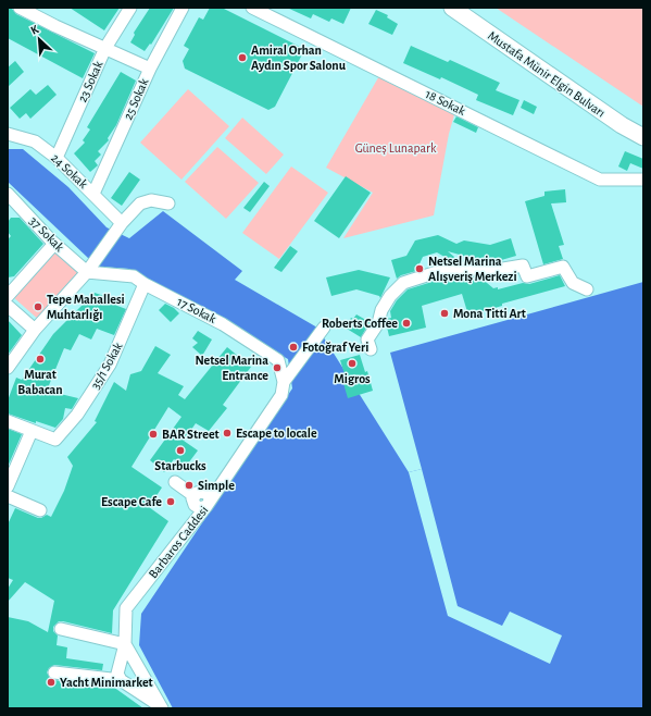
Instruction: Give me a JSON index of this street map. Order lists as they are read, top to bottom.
{
  "streets": {
    "street": [
      "Mustafa Münir Elgin Bulvarı",
      "23 Sokak",
      "25 Sokak",
      "18 Sokak",
      "24 Sokak",
      "37 Sokak",
      "17 Sokak",
      "35/1 Sokak",
      "Barbaros Caddesi"
    ]
  },
  "crossings": [
    ["23 Sokak", "24 Sokak"],
    ["25 Sokak", "24 Sokak"],
    ["37 Sokak", "17 Sokak"],
    ["17 Sokak", "35/1 Sokak"],
    ["17 Sokak", "Barbaros Caddesi"]
  ],
  "parks": ["Güneş Lunapark"],
  "places": [
    "Amiral Orhan Aydın Spor Salonu",
    "Netsel Marina Alışveriş Merkezi",
    "Tepe Mahallesi Muhtarlığı",
    "Mona Titti Art",
    "Roberts Coffee",
    "Fotoğraf Yeri",
    "Murat Babacan",
    "Migros",
    "Netsel Marina Entrance",
    "Escape to locale",
    "BAR Street",
    "Starbucks",
    "Simple",
    "Escape Cafe",
    "Yacht Minimarket"
  ],
  "north": "top left"
}
